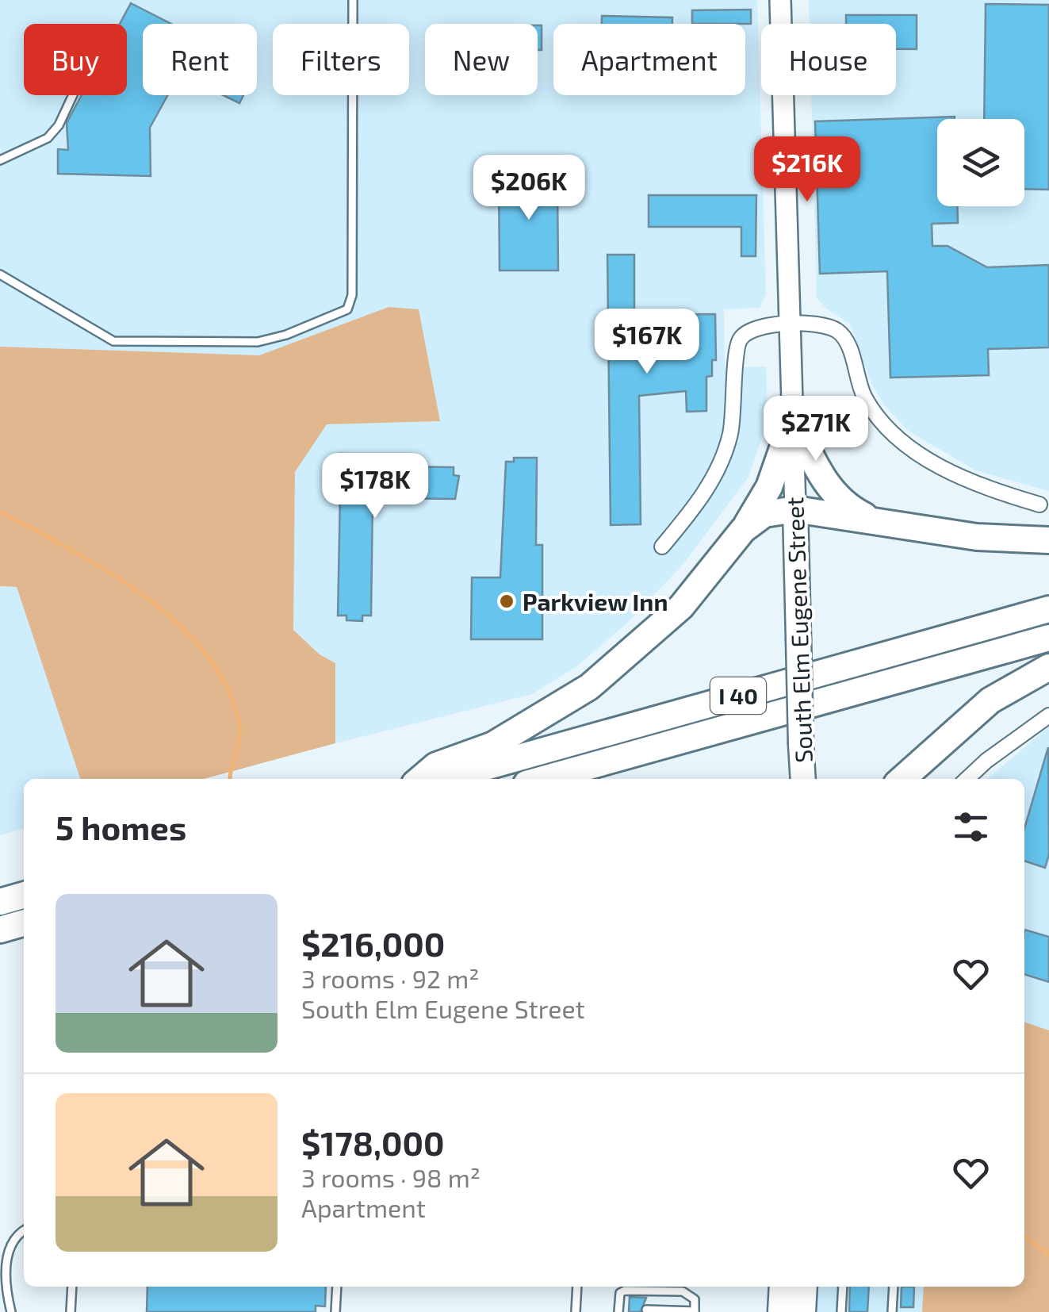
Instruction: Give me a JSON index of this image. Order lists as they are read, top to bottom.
{
  "streets": {
    "highway": ["I 40"],
    "main road": ["South Elm Eugene Street"]
  },
  "places": ["Parkview Inn"],
  "page": {
    "chip": [
      "Buy",
      "Rent",
      "Filters",
      "New",
      "Apartment",
      "House"
    ],
    "price": [
      "$216K",
      "$206K",
      "$167K",
      "$271K",
      "$178K"
    ],
    "heading": "5 homes",
    "list": [
      {
        "name": "$216,000",
        "note": "3 rooms · 92 m² · South Elm Eugene Street"
      },
      {
        "name": "$178,000",
        "note": "3 rooms · 98 m² · Apartment"
      }
    ]
  }
}
